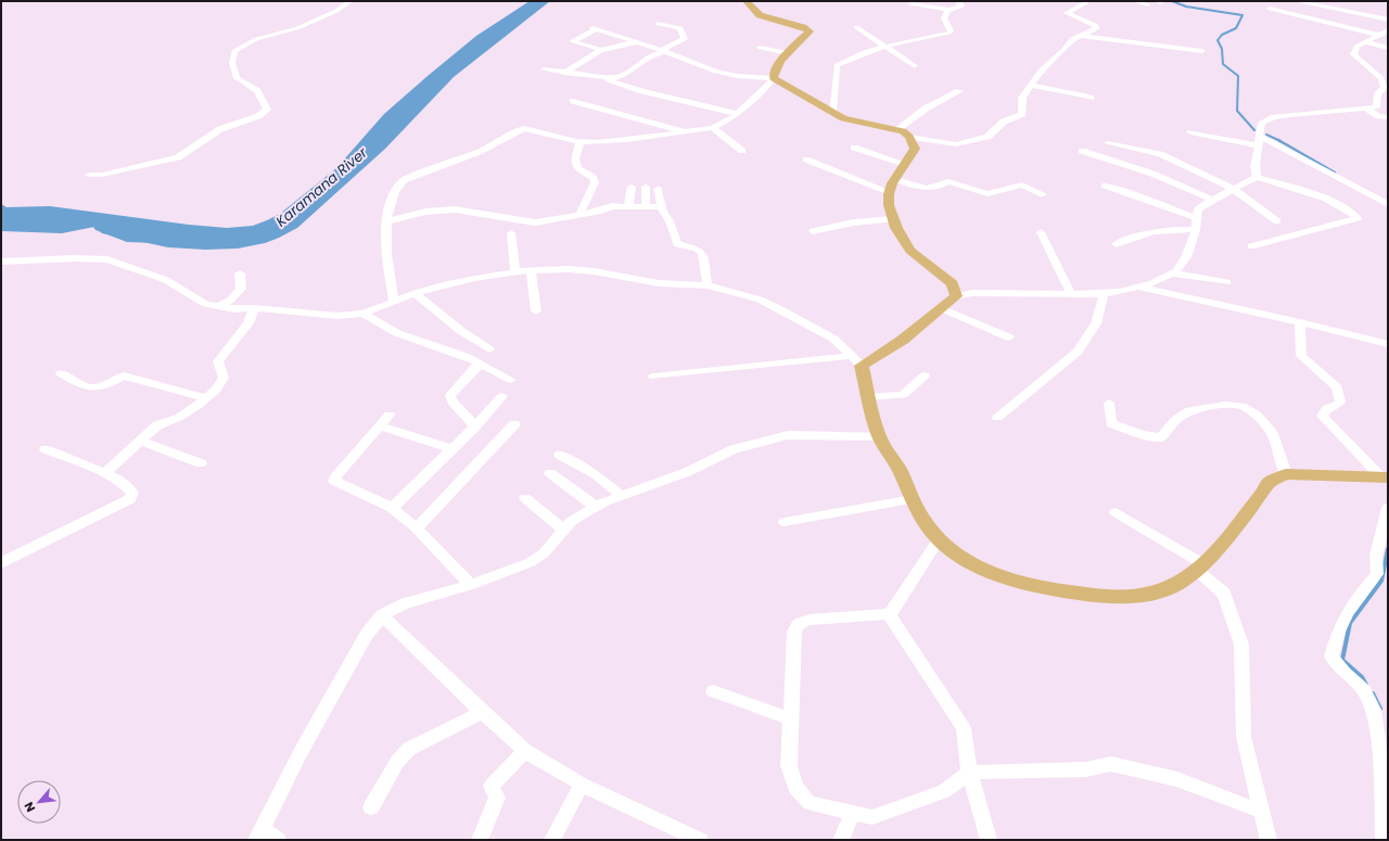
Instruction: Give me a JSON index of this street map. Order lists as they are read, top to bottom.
{
  "water": ["Karamana River"],
  "north": "bottom left"
}
